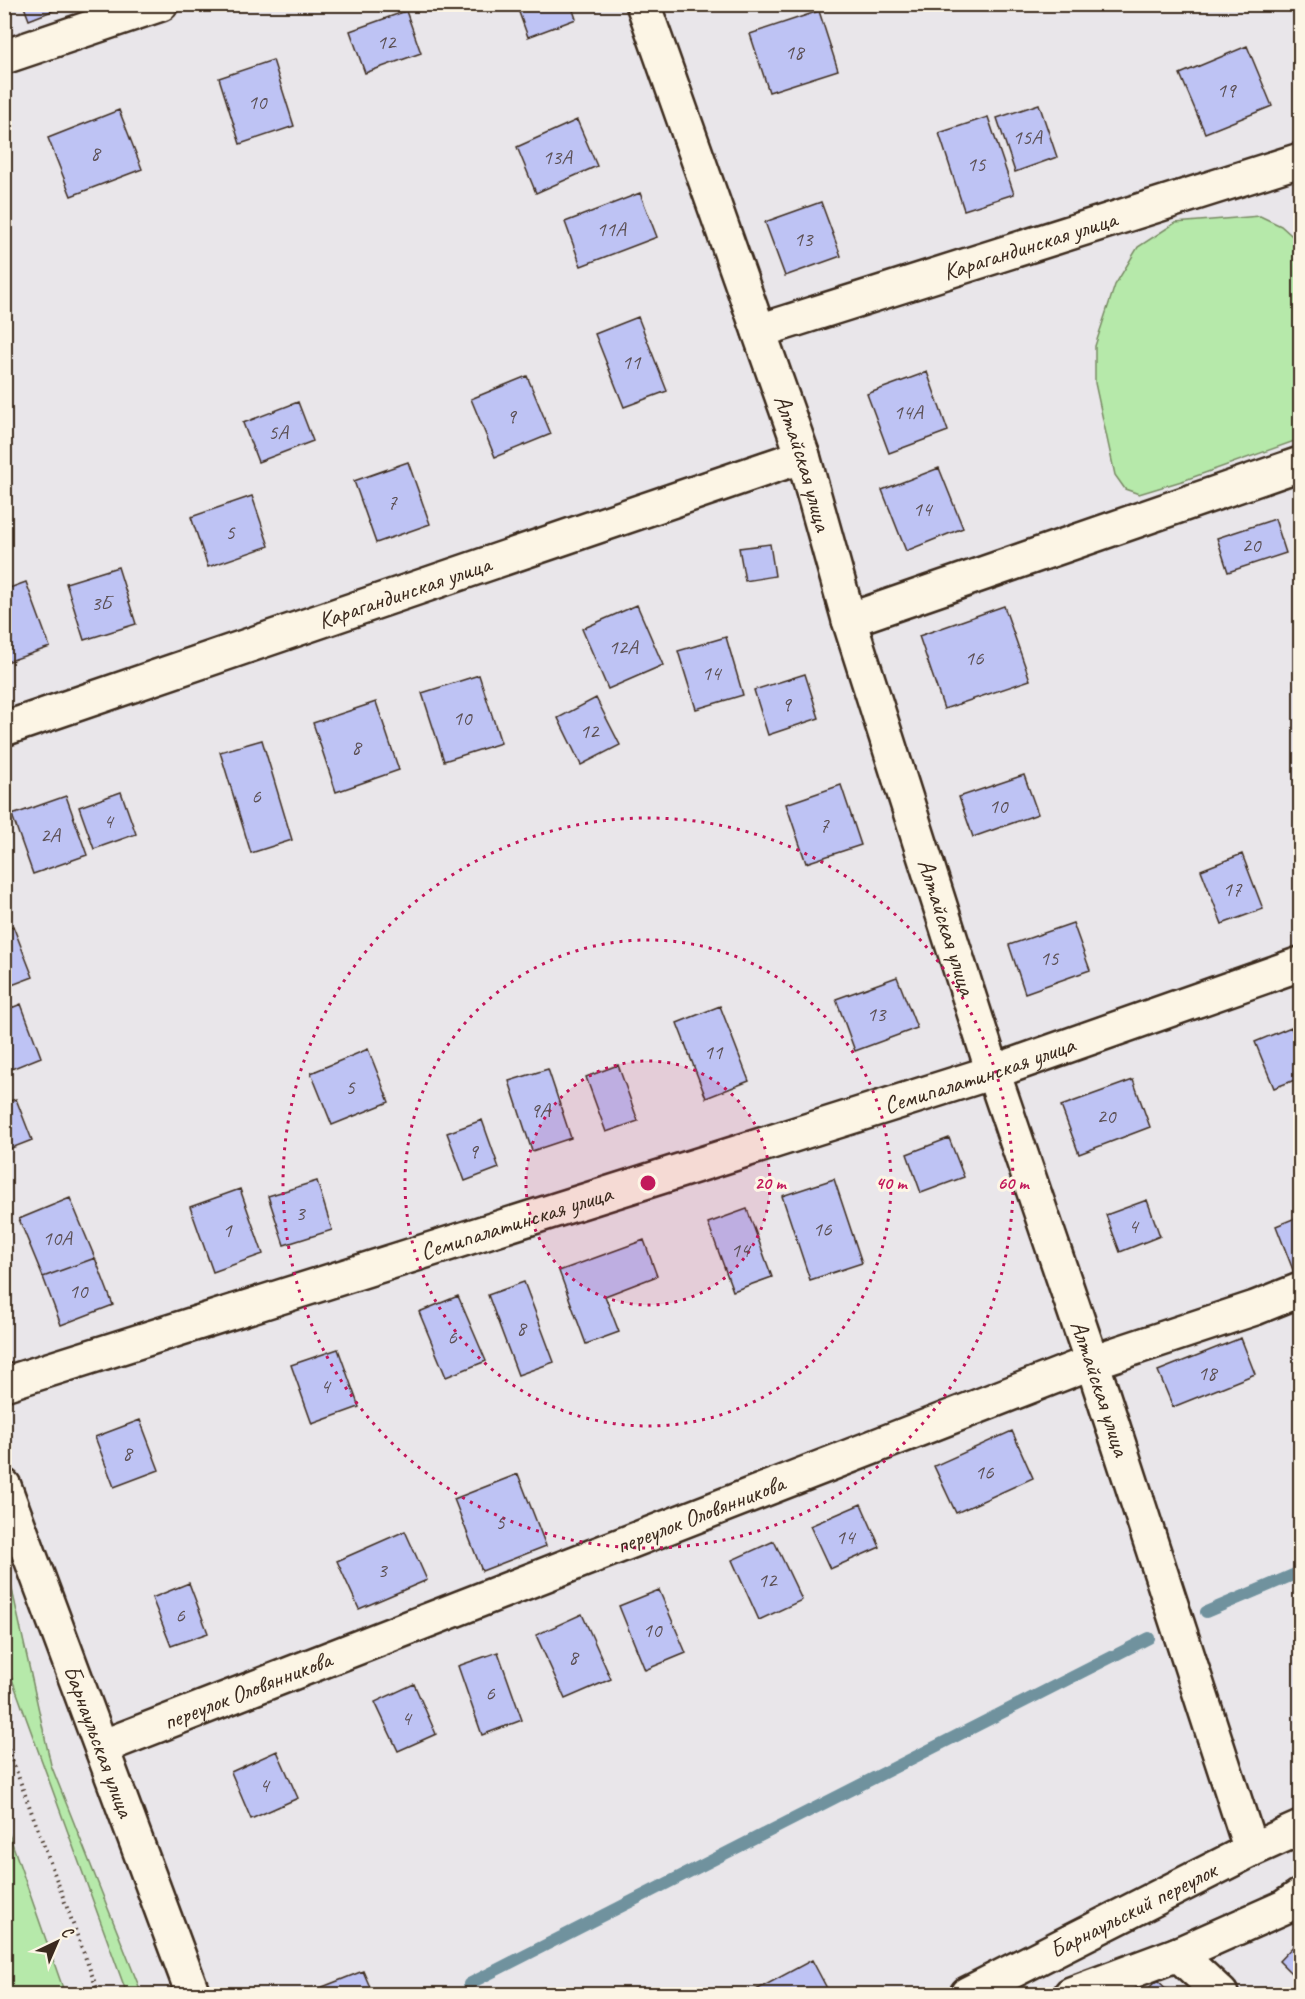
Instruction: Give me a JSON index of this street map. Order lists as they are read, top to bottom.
{
  "streets": {
    "street": [
      "Карагандинская улица",
      "Алтайская улица",
      "Семипалатинская улица",
      "переулок Оловянникова",
      "Барнаульская улица",
      "Барнаульский переулок"
    ]
  },
  "crossings": [
    ["Карагандинская улица", "Алтайская улица"],
    ["Алтайская улица", "Семипалатинская улица"],
    ["Алтайская улица", "переулок Оловянникова"],
    ["Алтайская улица", "Барнаульский переулок"],
    ["переулок Оловянникова", "Барнаульская улица"]
  ],
  "house_numbers": [
    "12",
    "18",
    "19",
    "10",
    "15А",
    "8",
    "13А",
    "15",
    "11А",
    "13",
    "11",
    "14А",
    "9",
    "5А",
    "7",
    "14",
    "5",
    "20",
    "3Б",
    "12А",
    "16",
    "14",
    "9",
    "10",
    "12",
    "8",
    "6",
    "10",
    "4",
    "7",
    "2А",
    "17",
    "15",
    "13",
    "11",
    "5",
    "9А",
    "20",
    "9",
    "3",
    "4",
    "16",
    "1",
    "10А",
    "14",
    "10",
    "8",
    "6",
    "18",
    "4",
    "8",
    "16",
    "5",
    "14",
    "3",
    "12",
    "6",
    "10",
    "8",
    "6",
    "4",
    "4"
  ],
  "north": "top right",
  "rings": ["20 m", "40 m", "60 m"]
}
